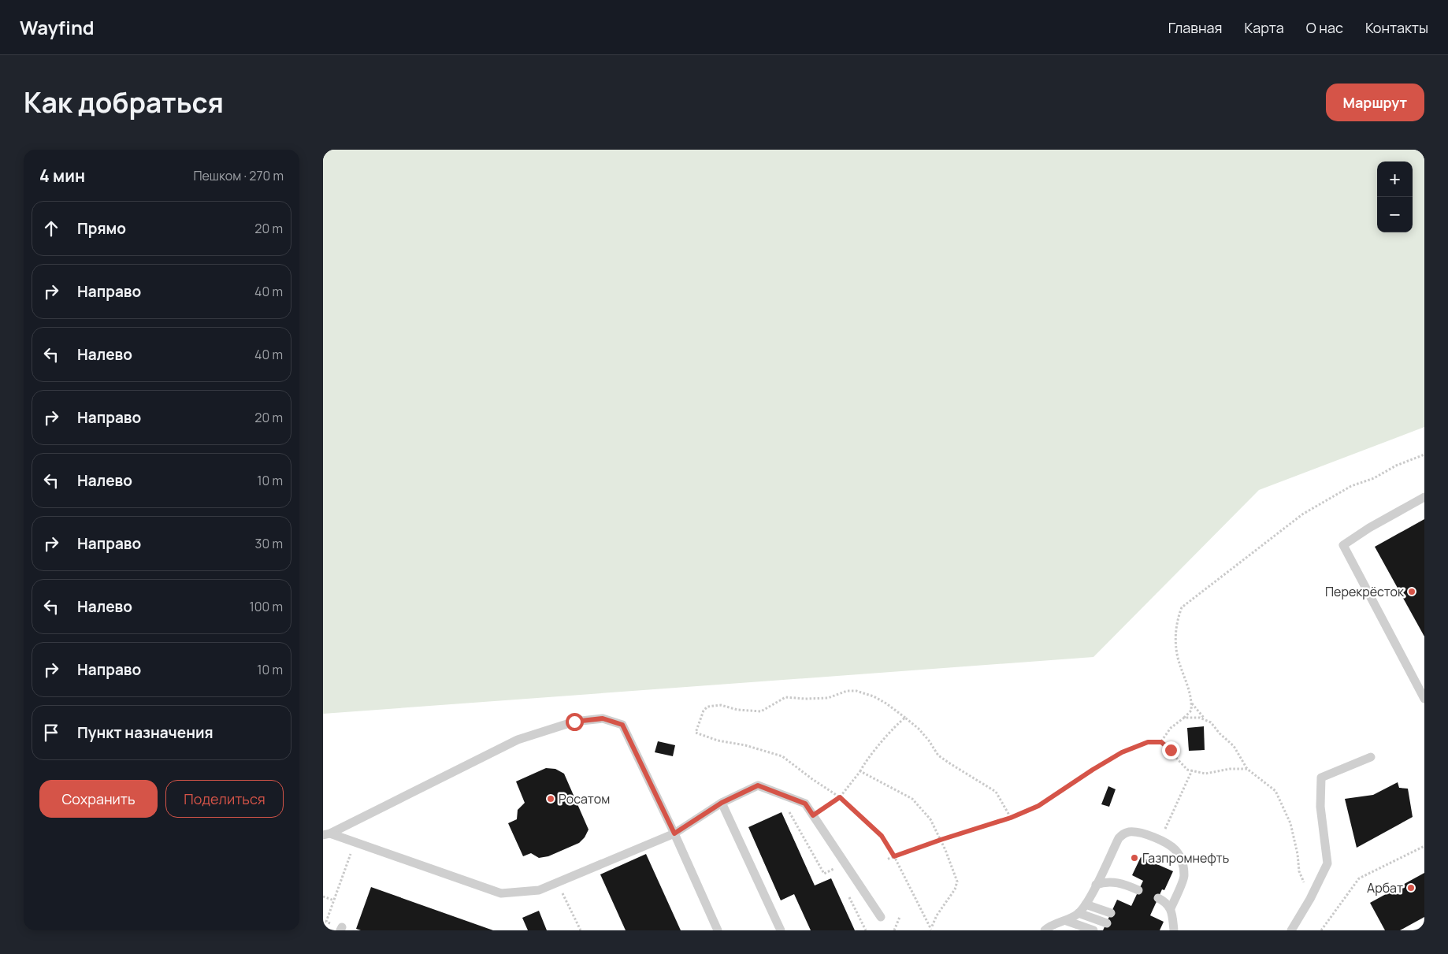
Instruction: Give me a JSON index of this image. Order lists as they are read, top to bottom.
{
  "places": [
    "Перекрёсток",
    "Росатом",
    "Газпромнефть",
    "Арбат"
  ],
  "page": {
    "header": "Wayfind",
    "nav": [
      "Главная",
      "Карта",
      "О нас",
      "Контакты"
    ],
    "title": "Как добраться",
    "buttons": [
      "Маршрут",
      ["Сохранить", "Поделиться"]
    ],
    "heading": ["4 мин", "Пешком · 270 m"],
    "map_buttons": ["+", "−"],
    "list": [
      ["Прямо", "20 m"],
      ["Направо", "40 m"],
      ["Налево", "40 m"],
      ["Направо", "20 m"],
      ["Налево", "10 m"],
      ["Направо", "30 m"],
      ["Налево", "100 m"],
      ["Направо", "10 m"],
      "Пункт назначения"
    ]
  }
}
